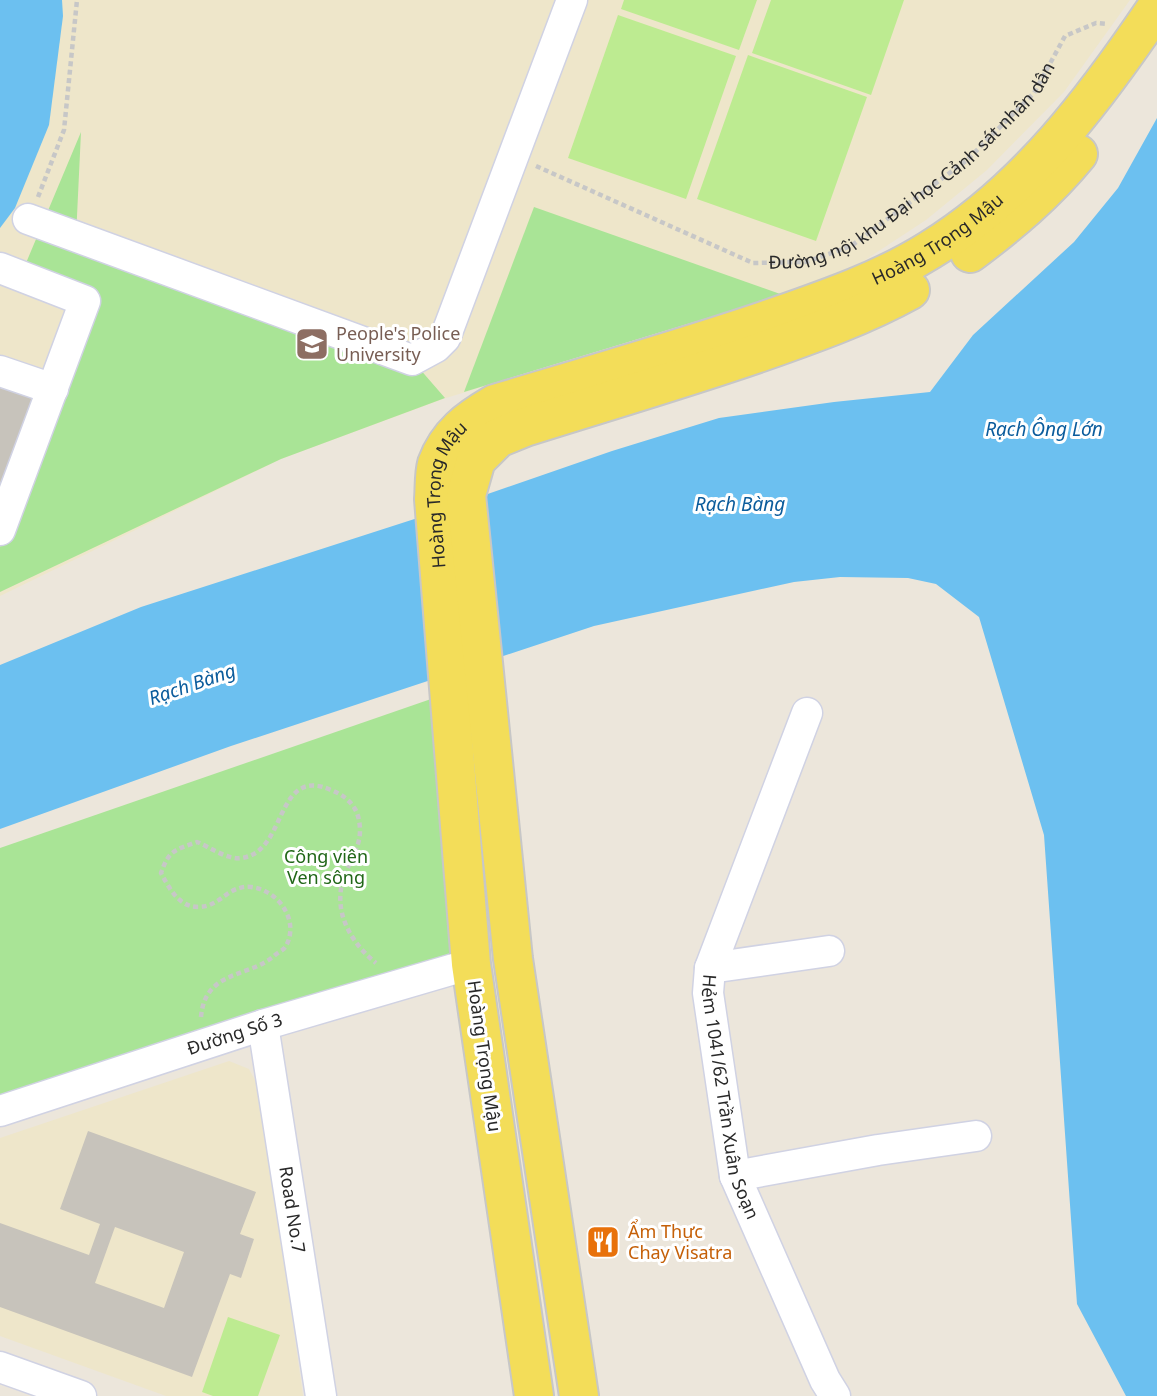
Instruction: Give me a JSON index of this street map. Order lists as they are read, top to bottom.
{
  "streets": {
    "main road": ["Hoàng Trọng Mậu"],
    "street": ["Đường Số 3", "Hẻm 1041/62 Trần Xuân Soạn", "Road No.7"],
    "path": ["Đường nội khu Đại học Cảnh sát nhân dân"]
  },
  "crossings": [
    ["Đường nội khu Đại học Cảnh sát nhân dân", "Hoàng Trọng Mậu"],
    ["Hoàng Trọng Mậu", "Đường Số 3"],
    ["Đường Số 3", "Road No.7"]
  ],
  "water": ["Rạch Ông Lớn", "Rạch Bàng"],
  "parks": ["Công viên Ven sông"],
  "places": {
    "school or university": ["People's Police University"],
    "restaurant": ["Ẩm Thực Chay Visatra"]
  }
}
